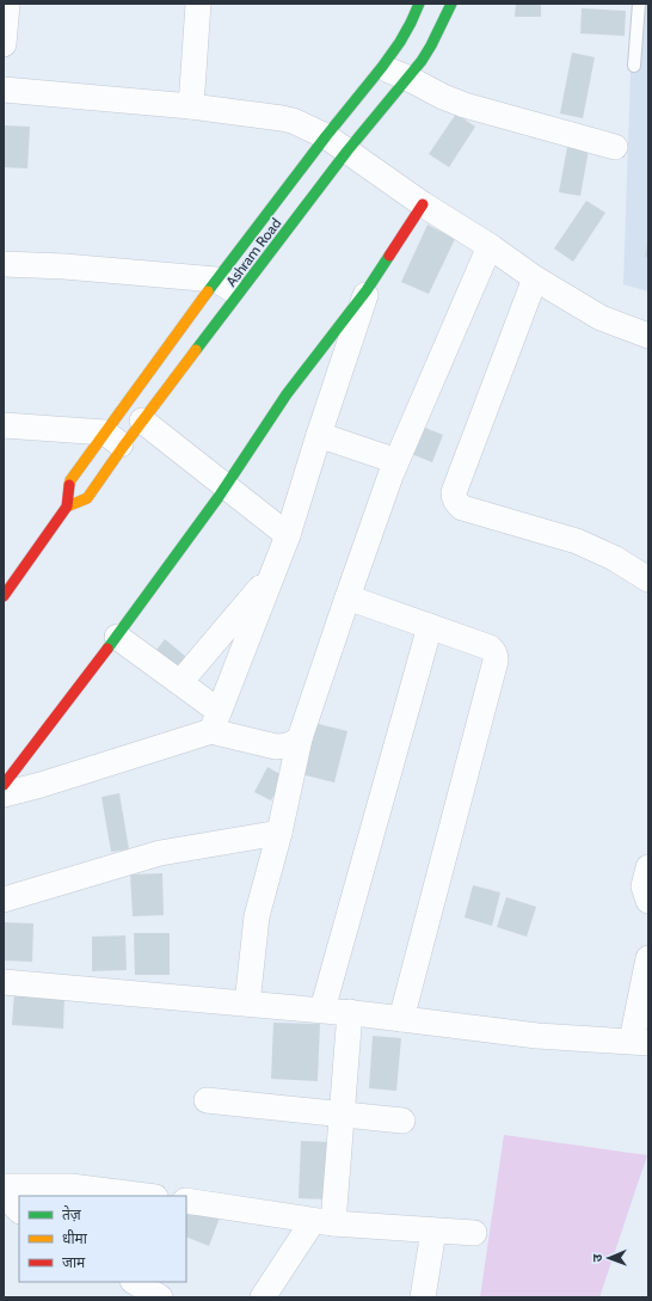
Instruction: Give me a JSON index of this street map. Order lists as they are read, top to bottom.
{
  "streets": {
    "street": ["Ashram Road"]
  },
  "legend": ["तेज़", "धीमा", "जाम"],
  "north": "left"
}
